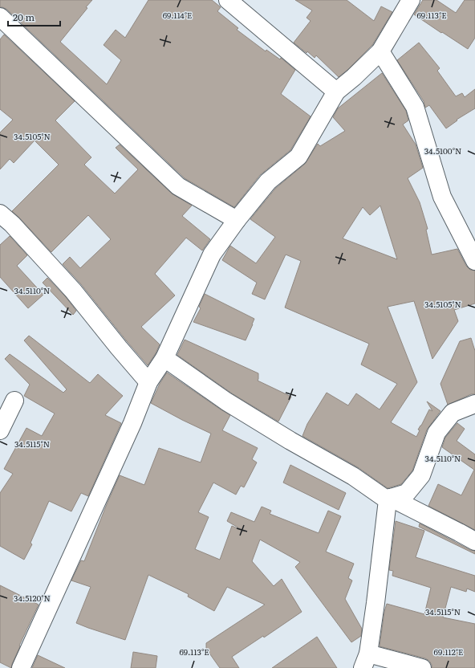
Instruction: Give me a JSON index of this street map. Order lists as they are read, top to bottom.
{
  "scale_bar": "20 m",
  "coordinates": [
    "69.113°E",
    "69.114°E",
    "34.5105°N",
    "34.5100°N",
    "34.5110°N",
    "34.5115°N",
    "34.5120°N",
    "69.112°E"
  ]
}
